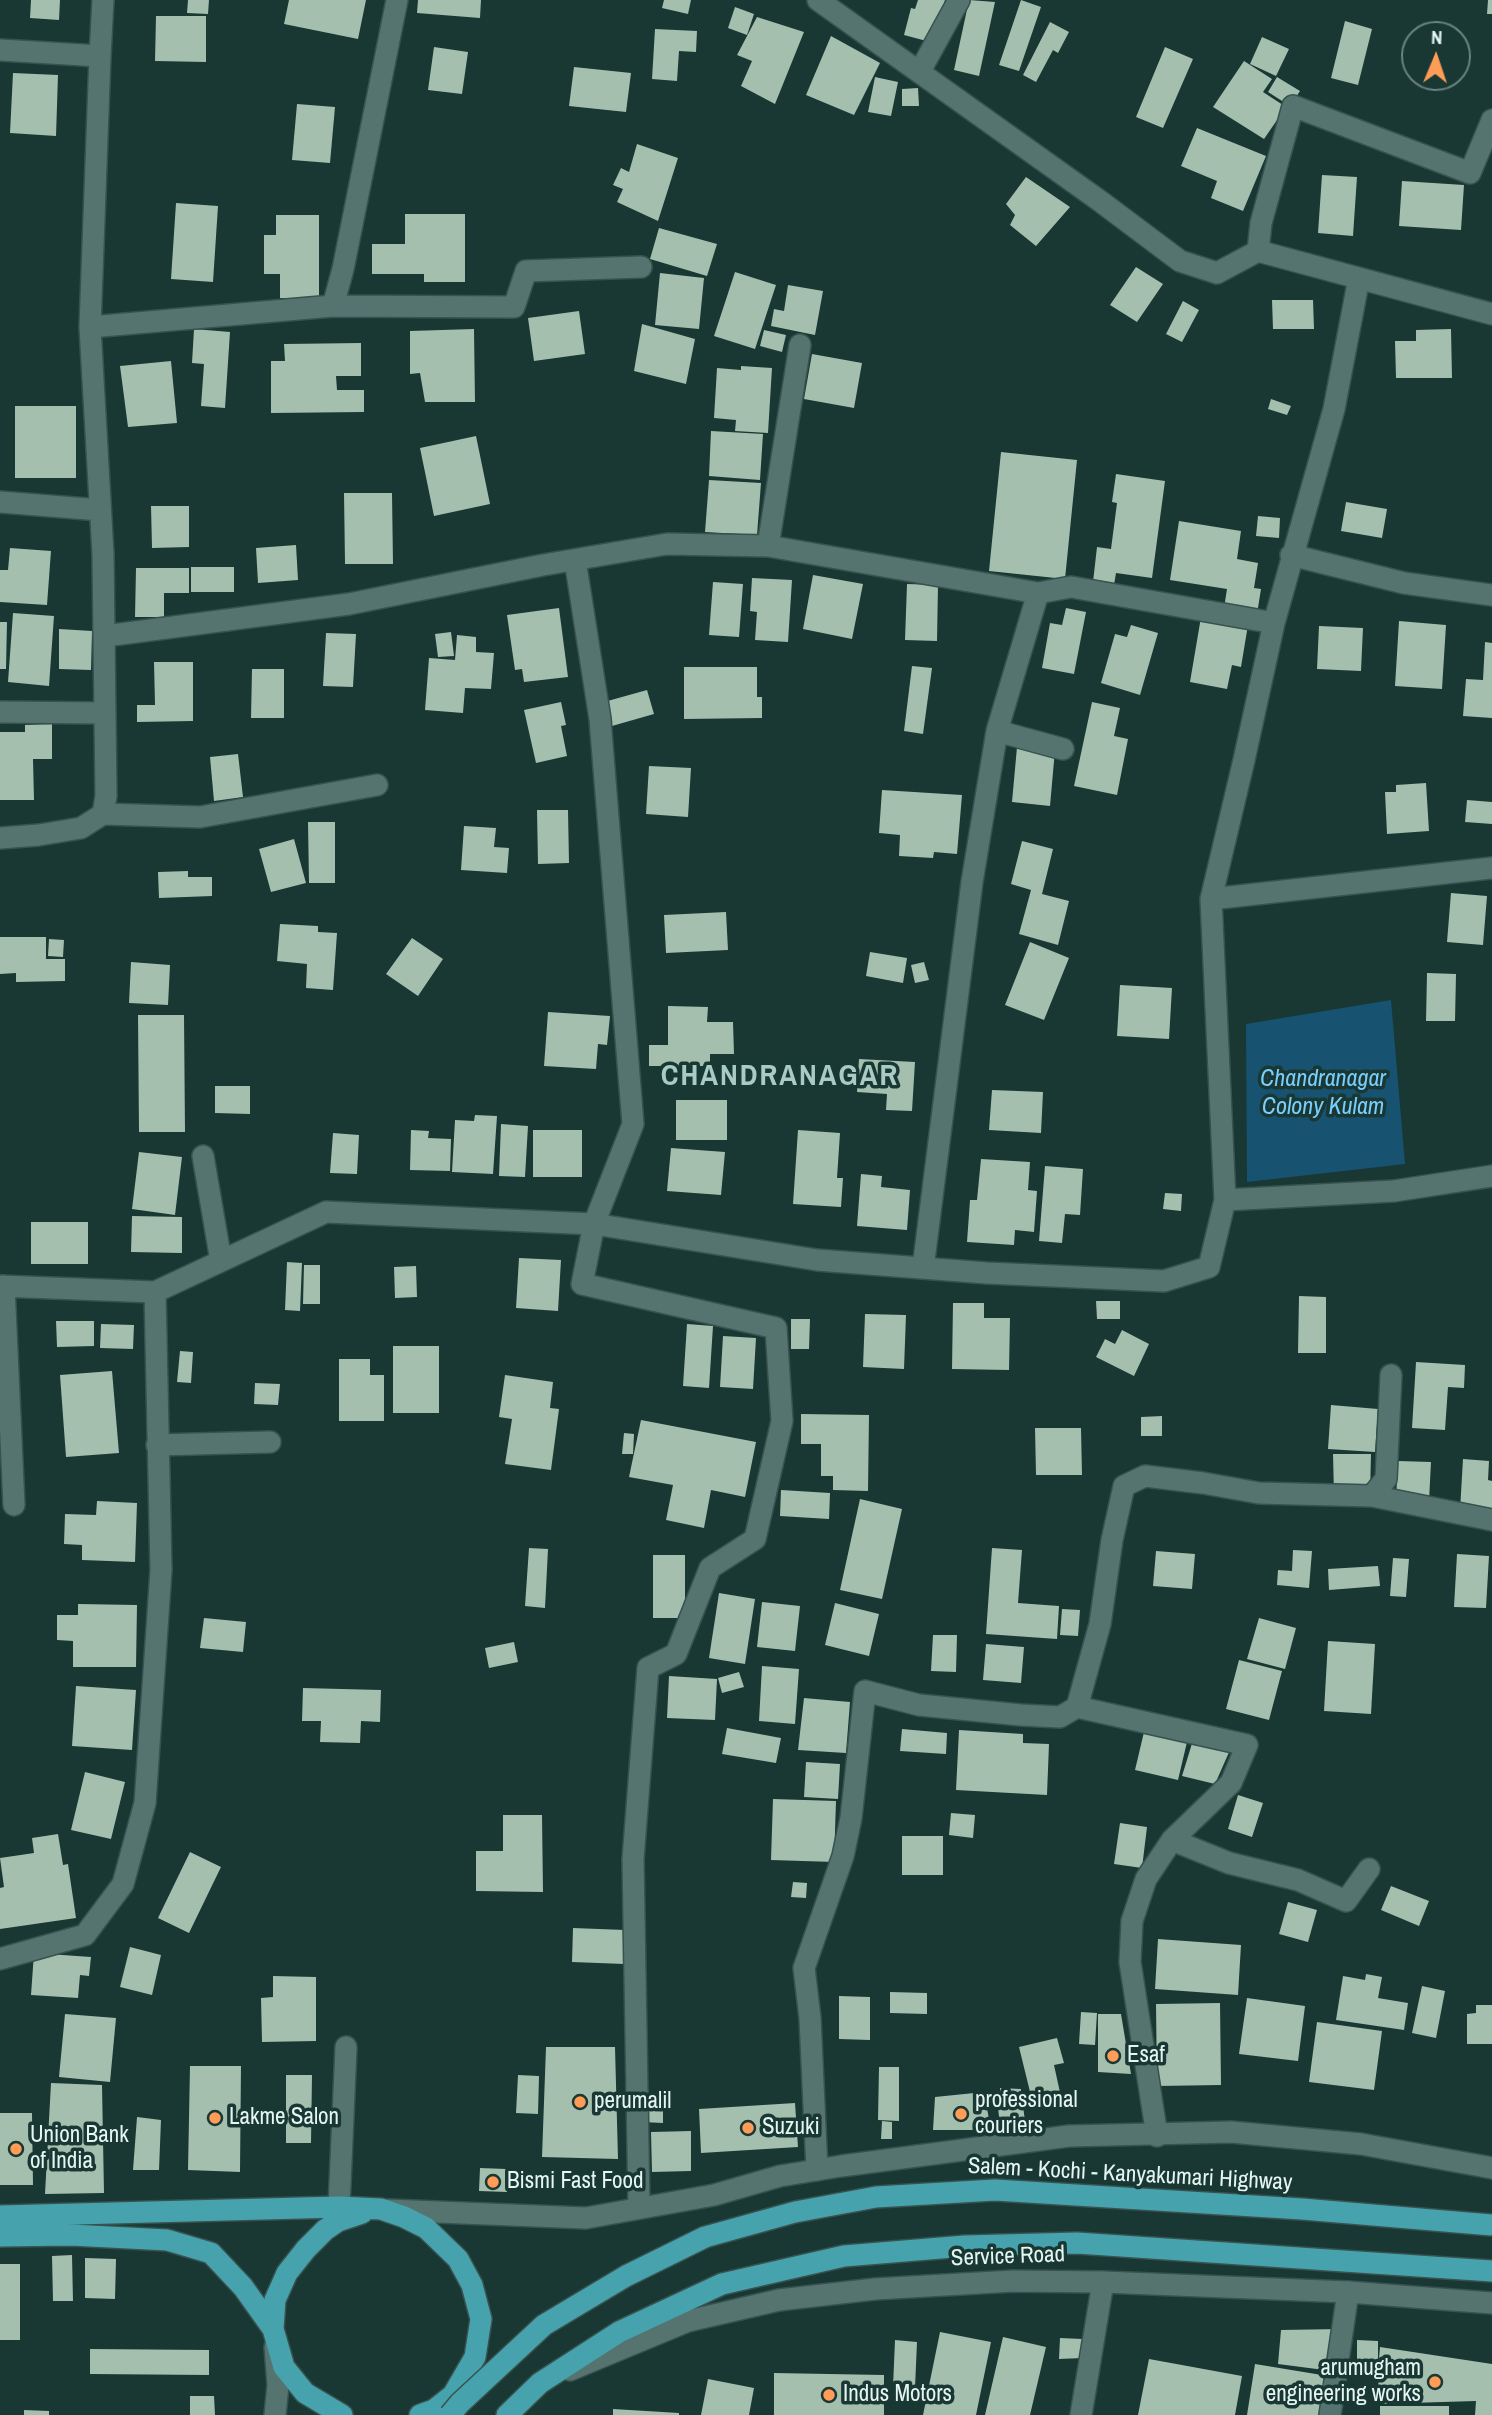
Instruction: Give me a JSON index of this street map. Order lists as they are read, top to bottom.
{
  "streets": {
    "highway": ["Salem - Kochi - Kanyakumari Highway"],
    "street": ["Service Road"]
  },
  "districts": ["CHANDRANAGAR"],
  "water": ["Chandranagar Colony Kulam"],
  "places": [
    "Esaf",
    "perumalil",
    "professional couriers",
    "Lakme Salon",
    "Suzuki",
    "Union Bank of India",
    "Bismi Fast Food",
    "arumugham engineering works",
    "Indus Motors"
  ],
  "north": "top"
}
